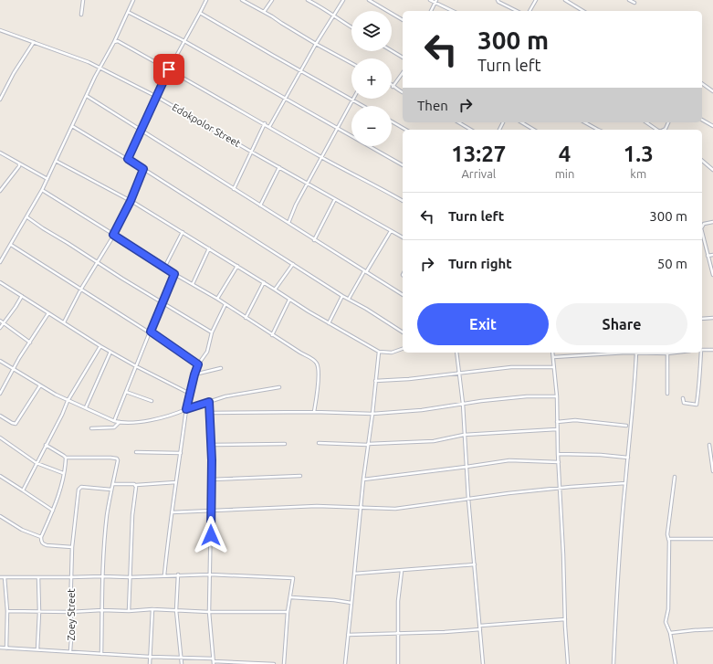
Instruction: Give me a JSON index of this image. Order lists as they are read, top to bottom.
{
  "streets": {
    "street": ["Edokpolor Street", "Zoey Street"]
  },
  "page": {
    "map_buttons": ["+", "−"],
    "turn": ["300 m", "Turn left"],
    "then": "Then",
    "eta": [
      "13:27",
      "Arrival",
      "4",
      "min",
      "1.3",
      "km"
    ],
    "list": [
      {
        "name": "Turn left",
        "value": "300 m"
      },
      {
        "name": "Turn right",
        "value": "50 m"
      }
    ],
    "buttons": ["Exit", "Share"]
  }
}
